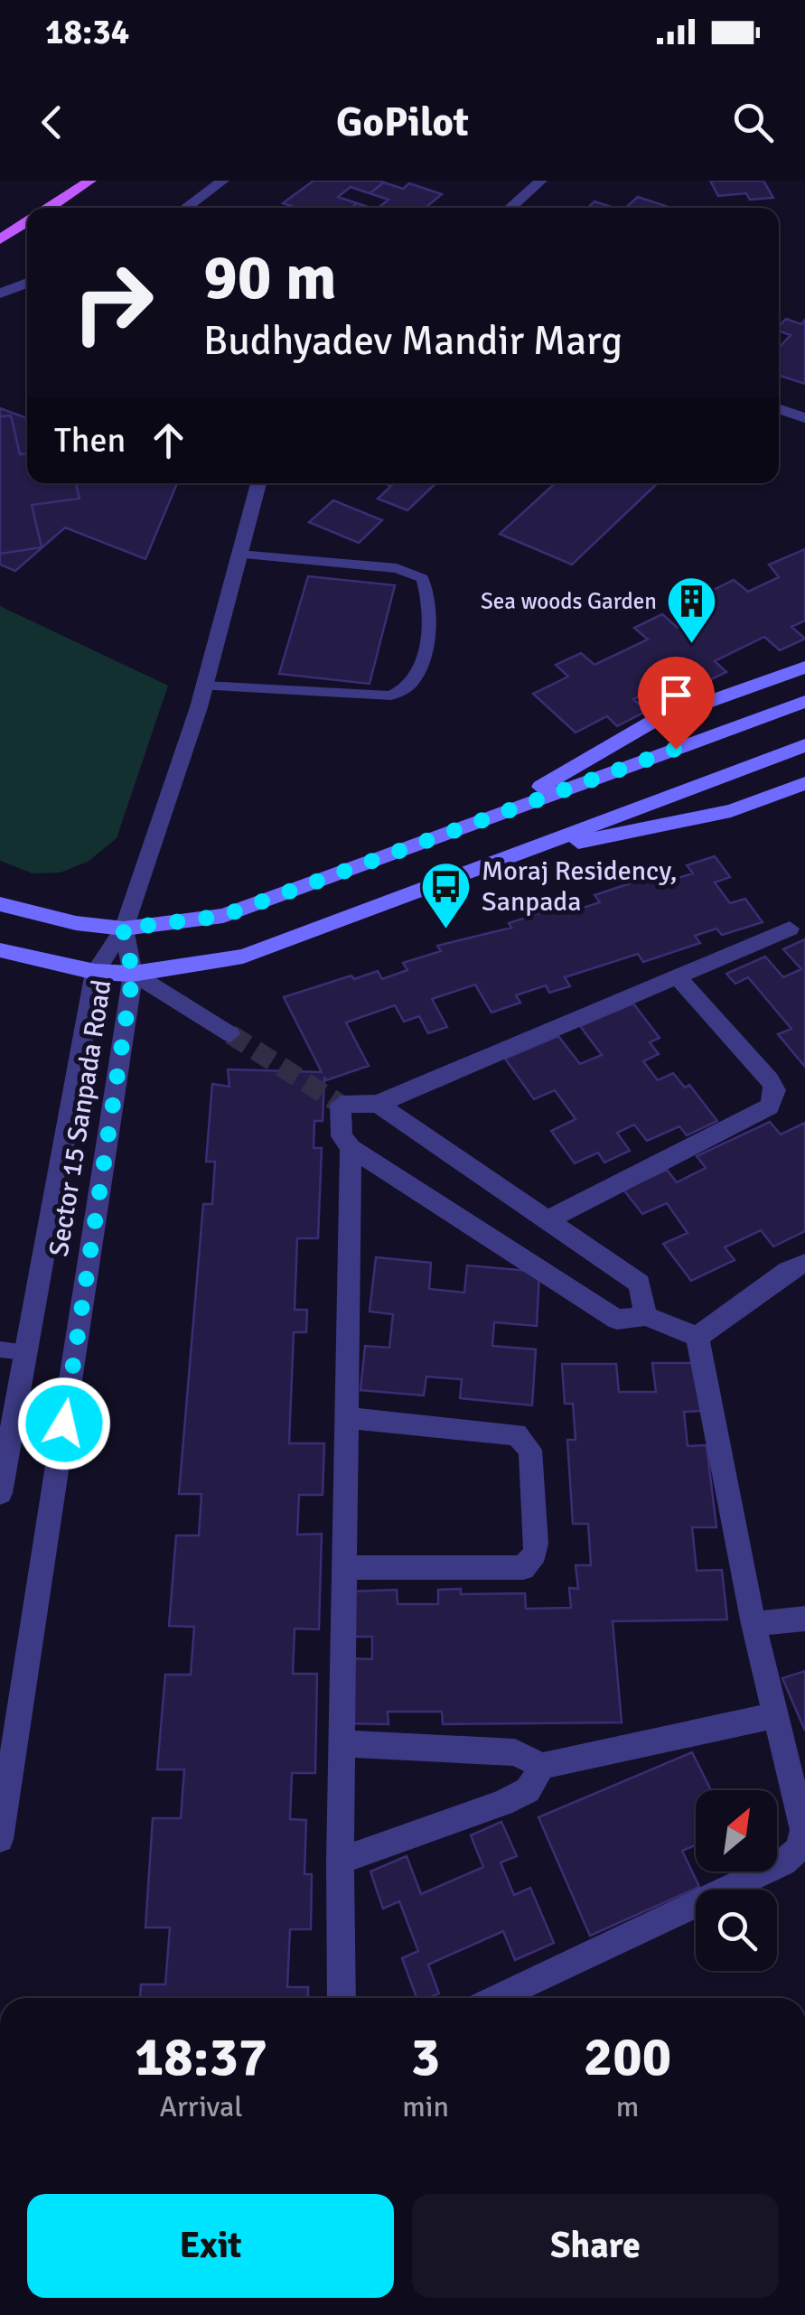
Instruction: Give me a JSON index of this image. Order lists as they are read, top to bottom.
{
  "streets": {
    "street": ["Sector 15 Sanpada Road"]
  },
  "places": {
    "building": ["Sea woods Garden"],
    "bus stop": ["Moraj Residency, Sanpada"]
  },
  "north": "top right",
  "page": {
    "status": "18:34",
    "header": "GoPilot",
    "turn": ["90 m", "Budhyadev Mandir Marg"],
    "then": "Then",
    "eta": [
      "18:37",
      "Arrival",
      "3",
      "min",
      "200",
      "m"
    ],
    "buttons": ["Exit", "Share"]
  }
}
